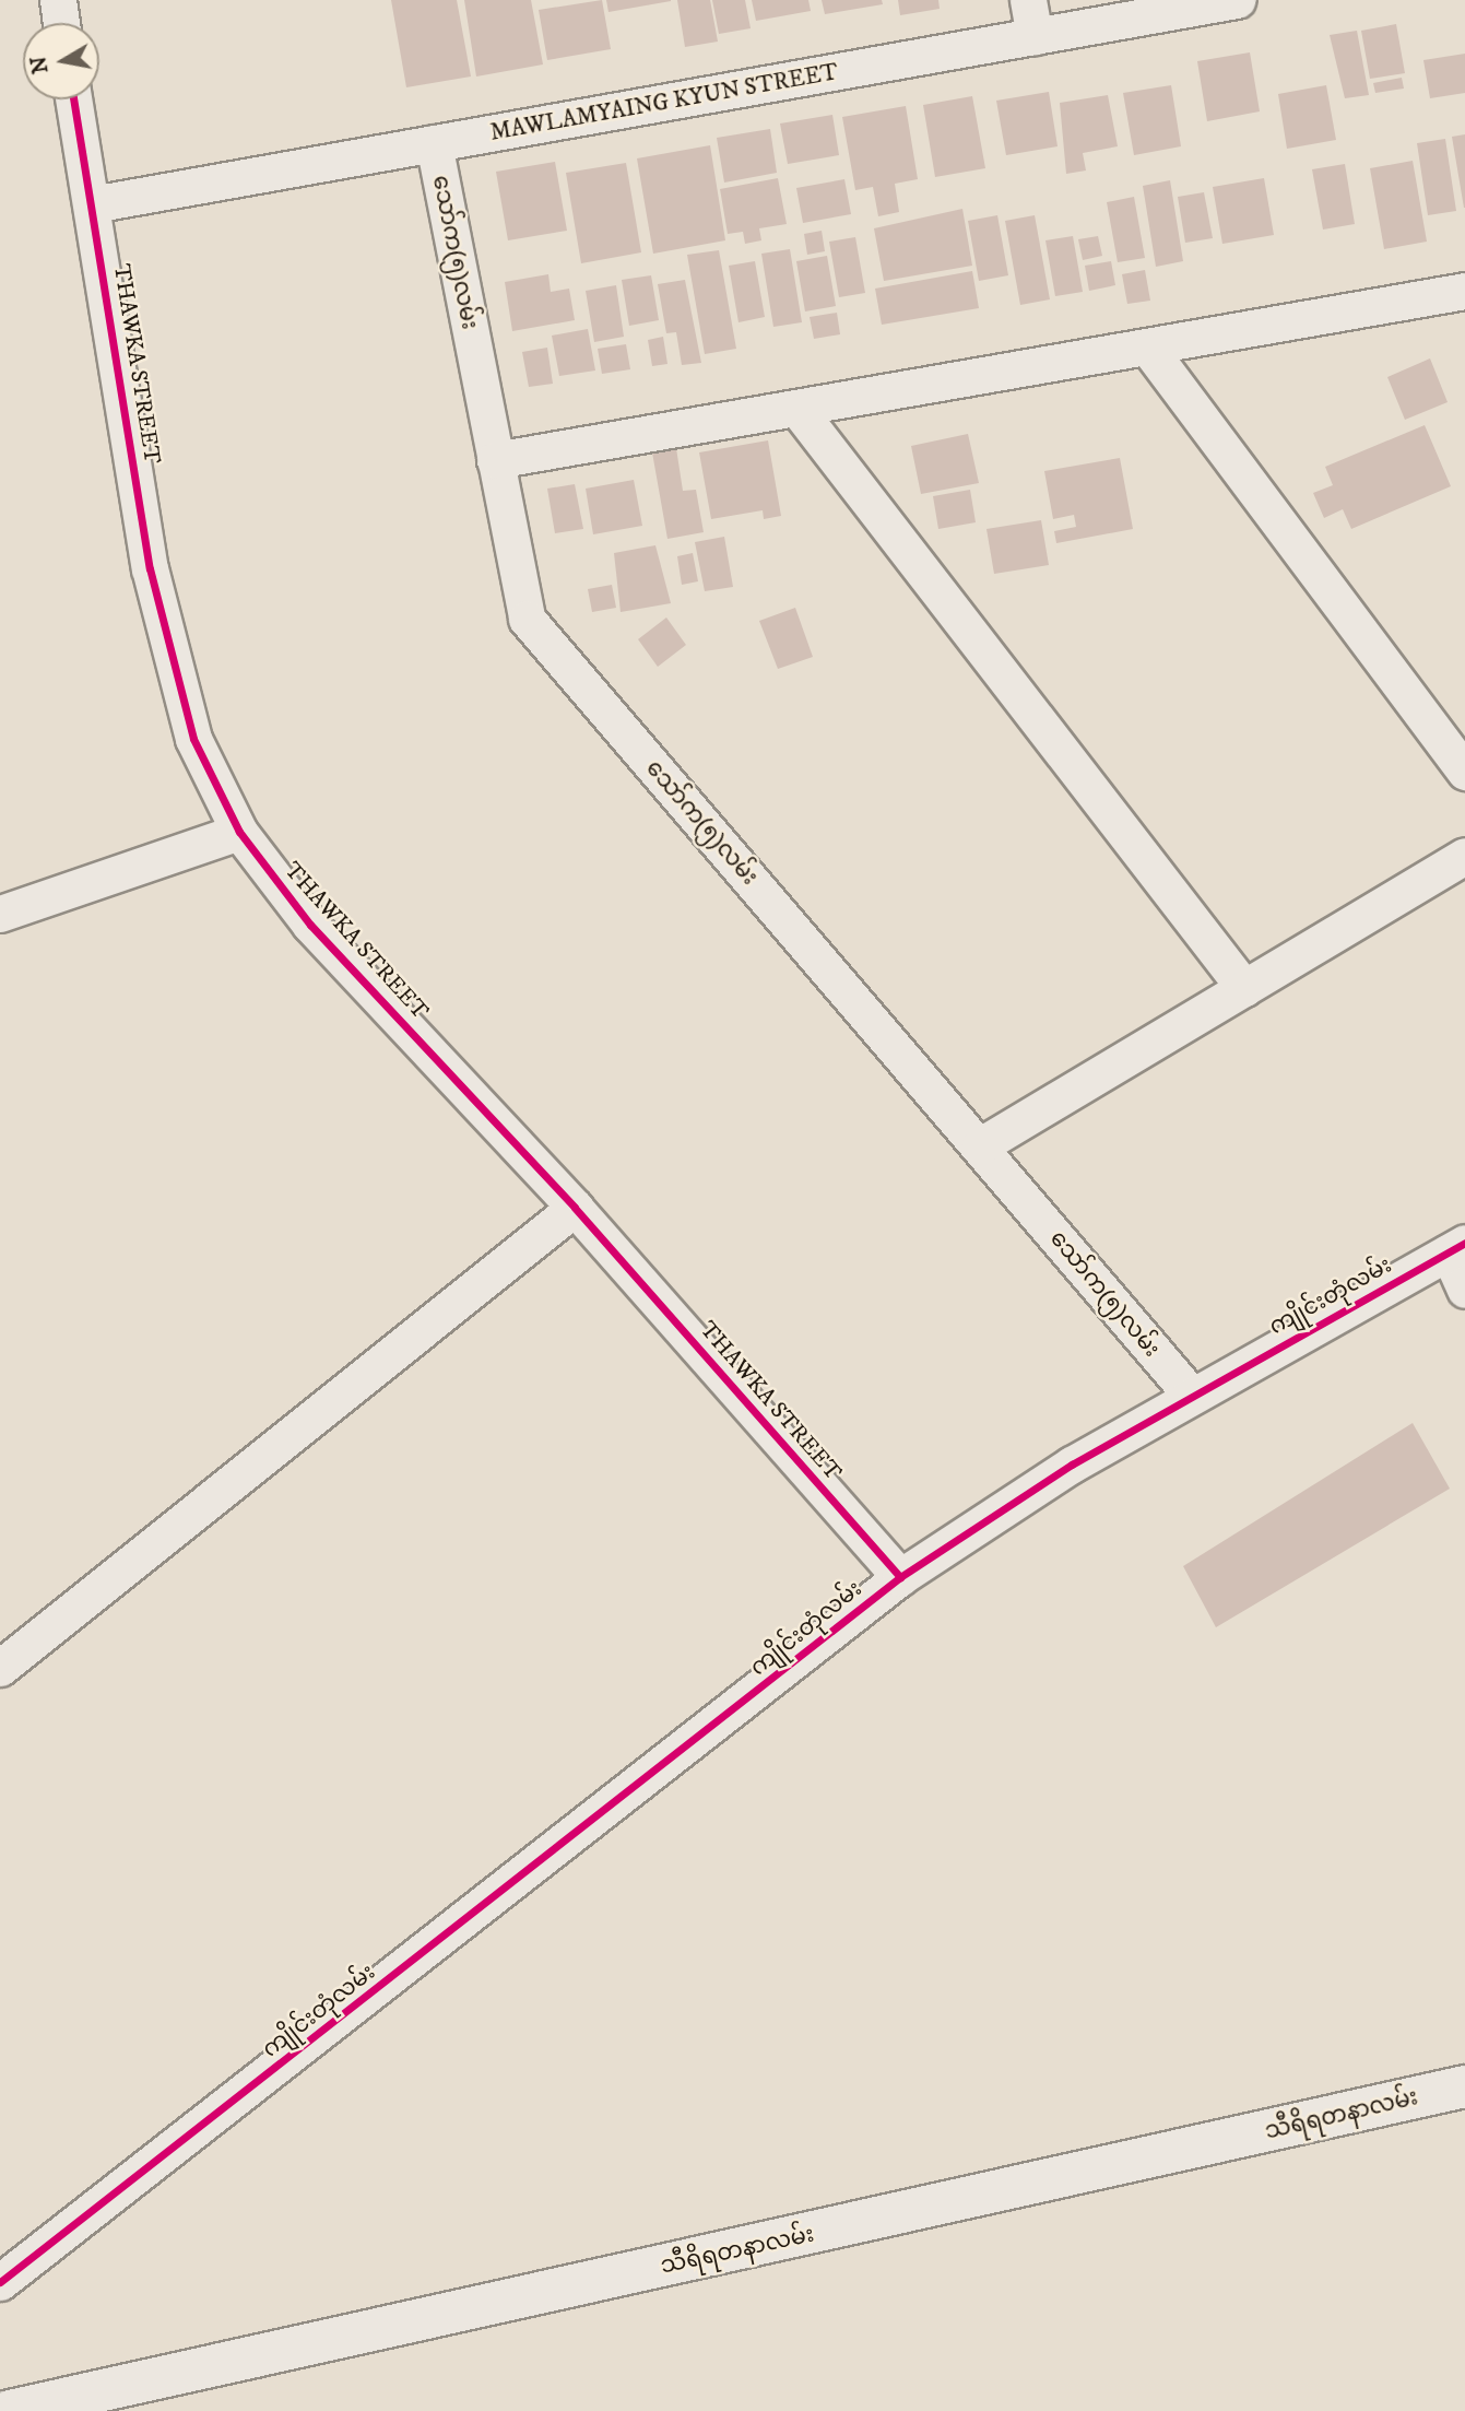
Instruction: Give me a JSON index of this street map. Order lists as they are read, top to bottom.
{
  "streets": {
    "main road": ["သီရိရတနာလမ်း"],
    "street": [
      "MAWLAMYAING KYUN STREET",
      "သော်က(၅)လမ်း",
      "THAWKA STREET",
      "ကျိုင်းတုံလမ်း"
    ]
  },
  "crossings": [
    ["MAWLAMYAING KYUN STREET", "သော်က(၅)လမ်း"],
    ["MAWLAMYAING KYUN STREET", "THAWKA STREET"],
    ["သော်က(၅)လမ်း", "ကျိုင်းတုံလမ်း"],
    ["THAWKA STREET", "ကျိုင်းတုံလမ်း"]
  ],
  "north": "left"
}
